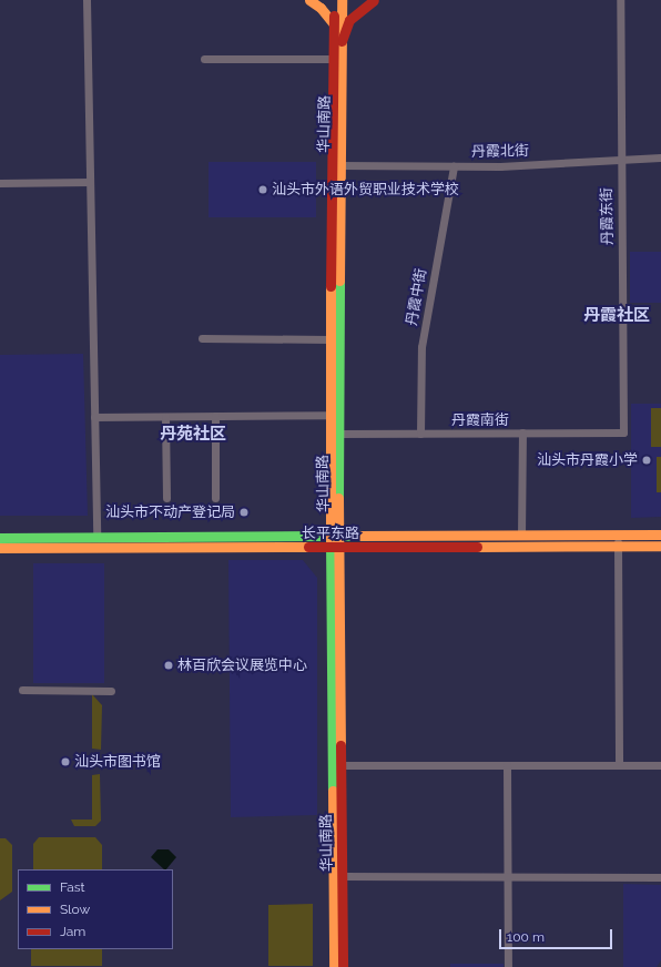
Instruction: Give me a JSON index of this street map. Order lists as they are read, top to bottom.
{
  "streets": {
    "street": [
      "华山南路",
      "丹霞北街",
      "丹霞东街",
      "丹霞中街",
      "丹霞南街",
      "长平东路"
    ]
  },
  "crossings": [
    ["华山南路", "丹霞北街"],
    ["华山南路", "丹霞南街"],
    ["华山南路", "长平东路"],
    ["丹霞北街", "丹霞东街"],
    ["丹霞北街", "丹霞中街"],
    ["丹霞东街", "丹霞南街"],
    ["丹霞中街", "丹霞南街"]
  ],
  "districts": ["丹霞社区", "丹苑社区"],
  "places": [
    "汕头市外语外贸职业技术学校",
    "汕头市丹霞小学",
    "汕头市不动产登记局",
    "林百欣会议展览中心",
    "汕头市图书馆"
  ],
  "legend": ["Fast", "Slow", "Jam"],
  "scale_bar": "100 m"
}
